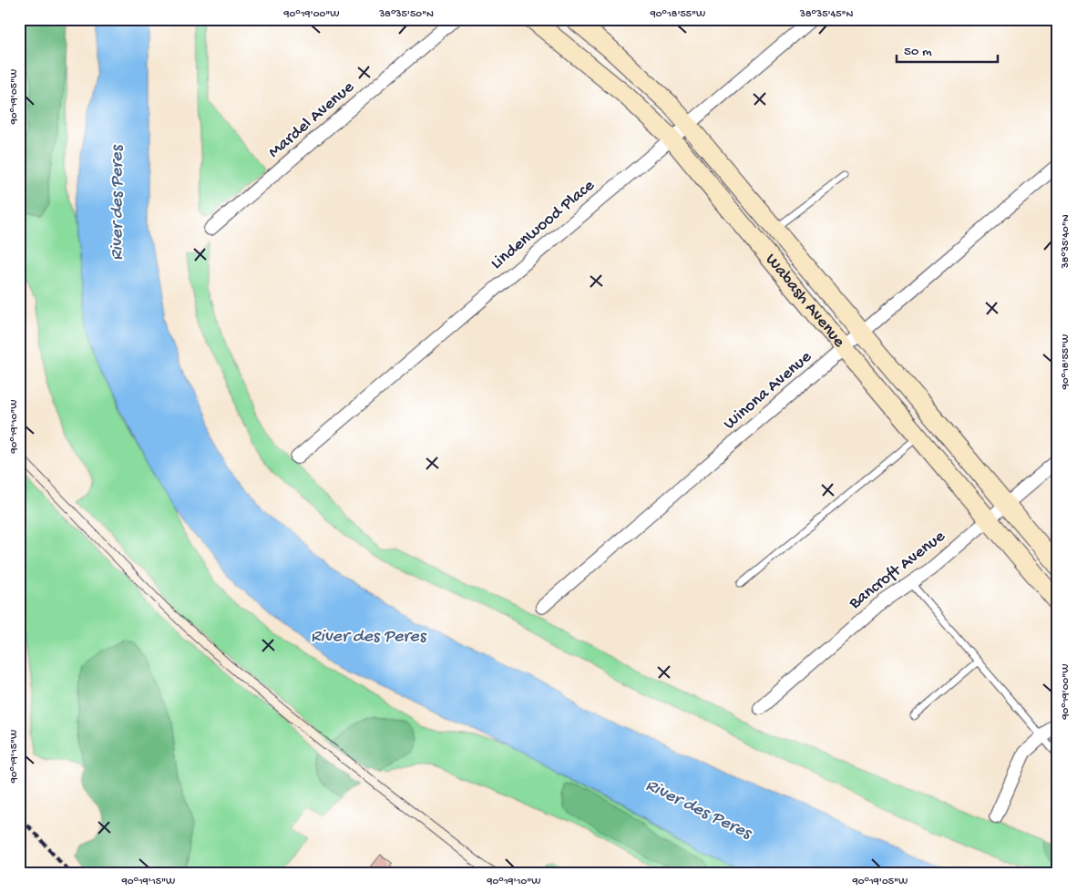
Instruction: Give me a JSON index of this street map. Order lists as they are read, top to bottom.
{
  "streets": {
    "main road": ["Wabash Avenue"],
    "street": [
      "Mardel Avenue",
      "Lindenwood Place",
      "Winona Avenue",
      "Bancroft Avenue"
    ]
  },
  "crossings": [
    ["Lindenwood Place", "Wabash Avenue"],
    ["Wabash Avenue", "Winona Avenue"],
    ["Wabash Avenue", "Bancroft Avenue"]
  ],
  "water": ["River des Peres"],
  "scale_bar": "50 m",
  "coordinates": [
    "90°19'00\"W",
    "38°35'50\"N",
    "90°18'55\"W",
    "38°35'45\"N",
    "90°19'05\"W",
    "38°35'40\"N",
    "90°19'10\"W",
    "90°19'15\"W"
  ]
}
